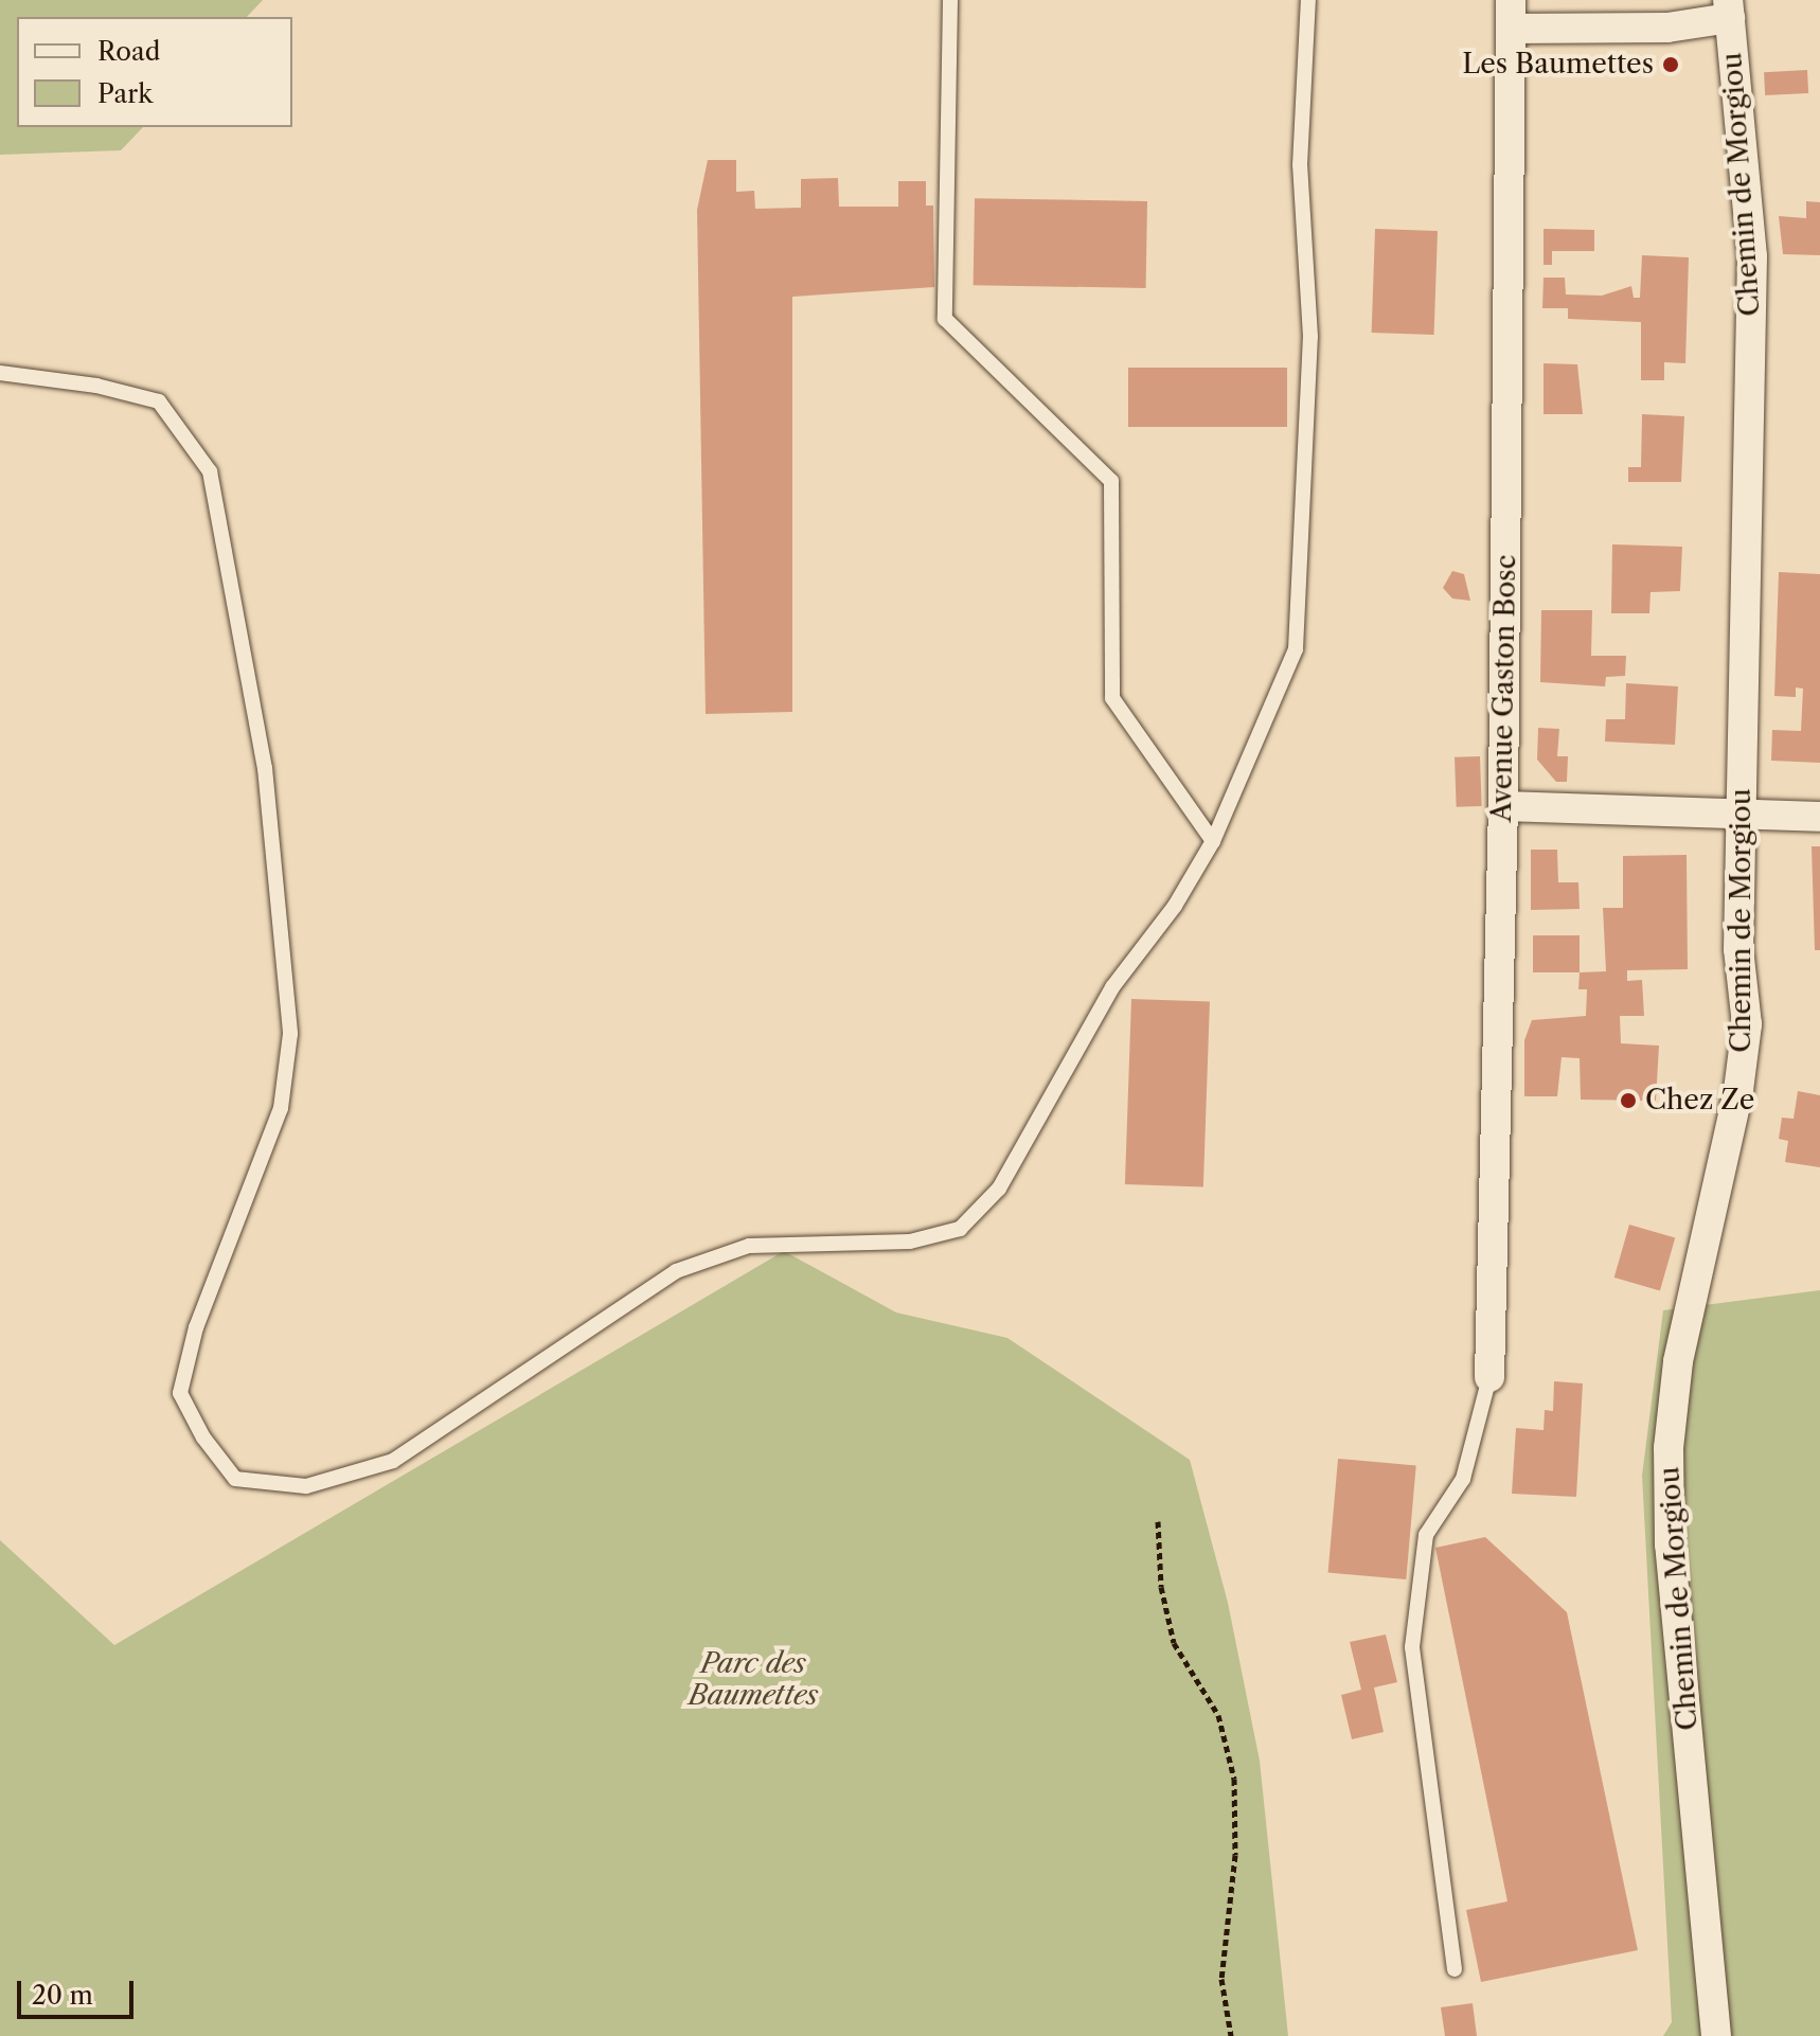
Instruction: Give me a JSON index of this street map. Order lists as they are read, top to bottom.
{
  "streets": {
    "street": ["Chemin de Morgiou", "Avenue Gaston Bosc"]
  },
  "parks": ["Parc des Baumettes"],
  "places": ["Les Baumettes", "Chez Ze"],
  "legend": ["Road", "Park"],
  "scale_bar": "20 m"
}
